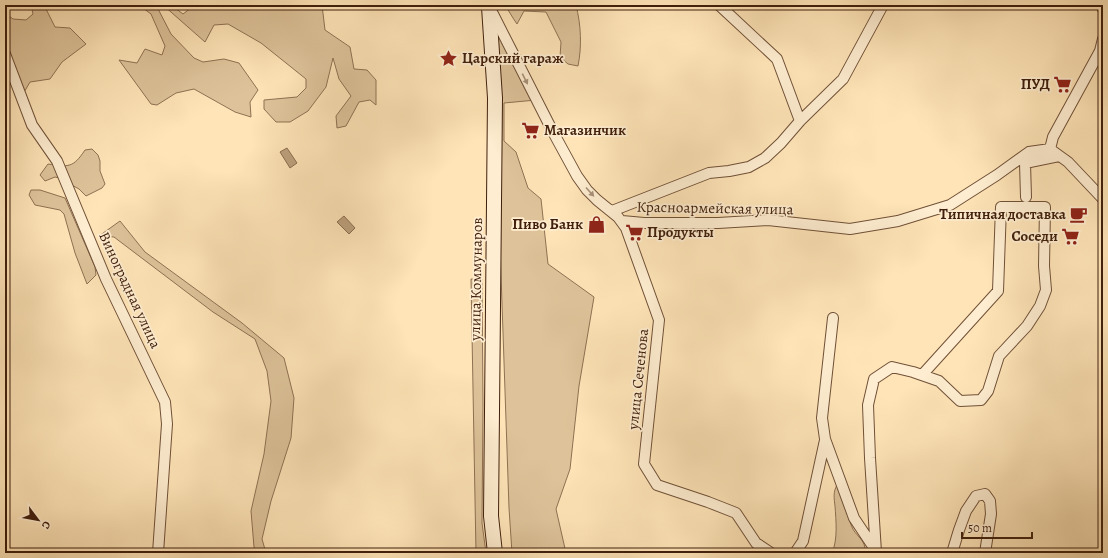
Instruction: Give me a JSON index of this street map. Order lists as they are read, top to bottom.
{
  "streets": {
    "main road": ["улица Коммунаров"],
    "street": ["Красноармейская улица", "Виноградная улица", "улица Сеченова"]
  },
  "crossings": [
    ["Красноармейская улица", "улица Сеченова"],
    ["улица Коммунаров", "улица Сеченова"]
  ],
  "one_way": ["улица Сеченова"],
  "places": {
    "place": ["Царский гараж"],
    "supermarket": [
      "ПУД",
      "Магазинчик",
      "Продукты",
      "Соседи"
    ],
    "cafe": ["Типичная доставка"],
    "shop": ["Пиво Банк"]
  },
  "scale_bar": "50 m",
  "north": "bottom right"
}
